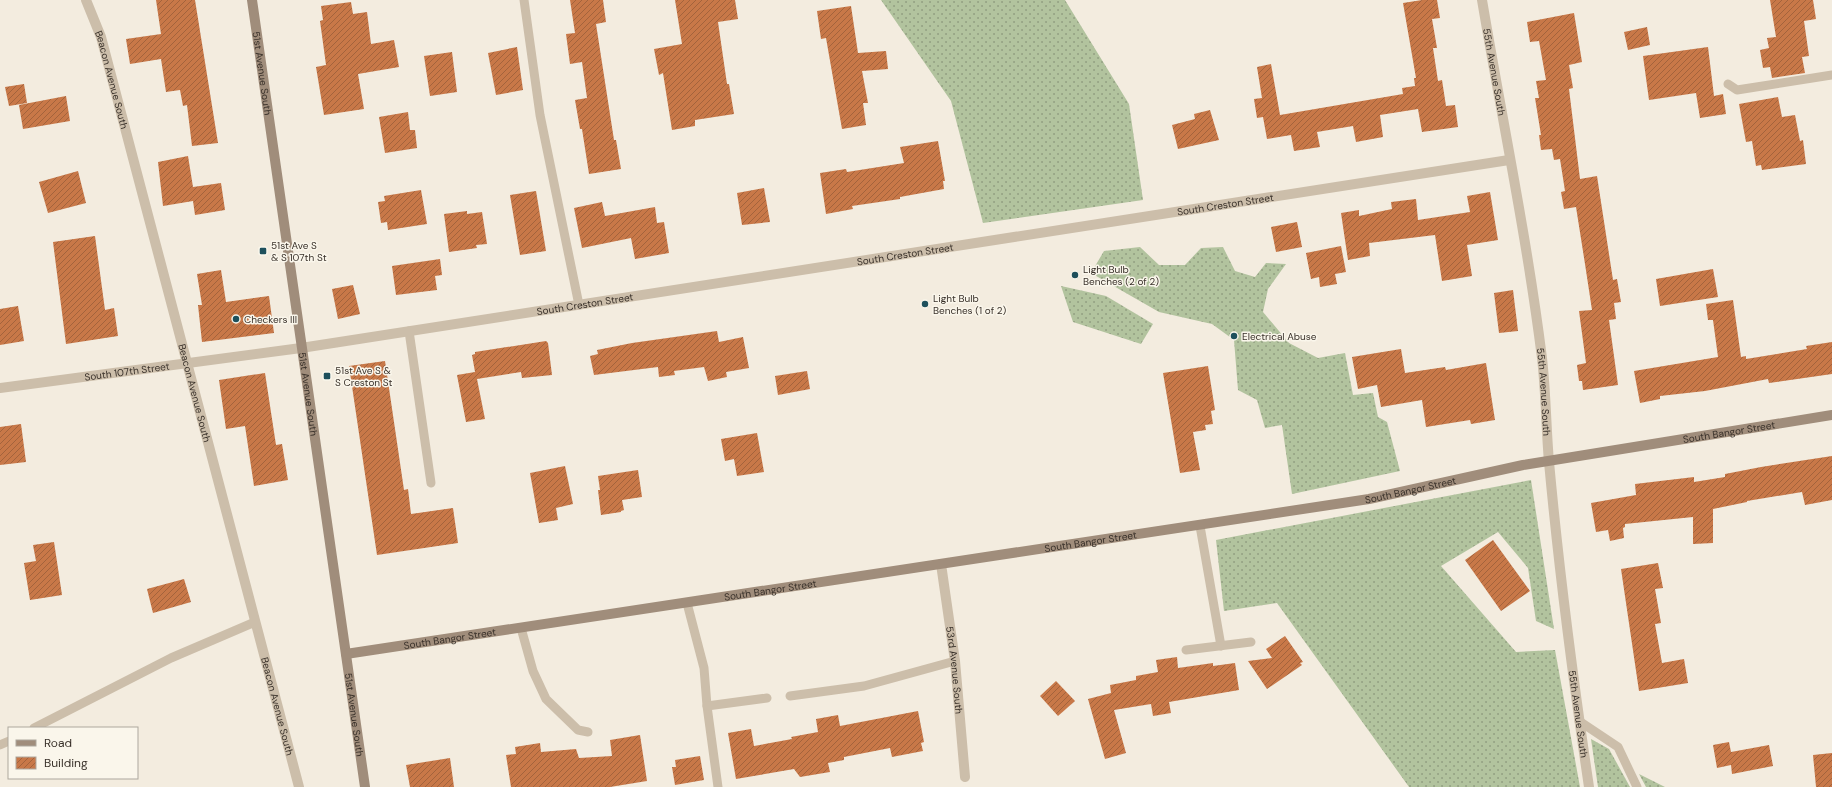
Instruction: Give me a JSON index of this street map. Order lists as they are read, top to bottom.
{
  "streets": {
    "street": [
      "55th Avenue South",
      "51st Avenue South",
      "Beacon Avenue South",
      "South Creston Street",
      "South 107th Street",
      "South Bangor Street",
      "53rd Avenue South"
    ]
  },
  "crossings": [
    ["55th Avenue South", "South Creston Street"],
    ["55th Avenue South", "South Bangor Street"],
    ["51st Avenue South", "South Creston Street"],
    ["51st Avenue South", "South 107th Street"],
    ["51st Avenue South", "South Bangor Street"],
    ["Beacon Avenue South", "South 107th Street"],
    ["South Creston Street", "South 107th Street"],
    ["South Bangor Street", "53rd Avenue South"]
  ],
  "places": {
    "transit": ["51st Ave S & S 107th St", "51st Ave S & S Creston St"],
    "other": [
      "Light Bulb Benches (2 of 2)",
      "Light Bulb Benches (1 of 2)",
      "Checkers III",
      "Electrical Abuse"
    ]
  },
  "legend": ["Road", "Building"]
}
